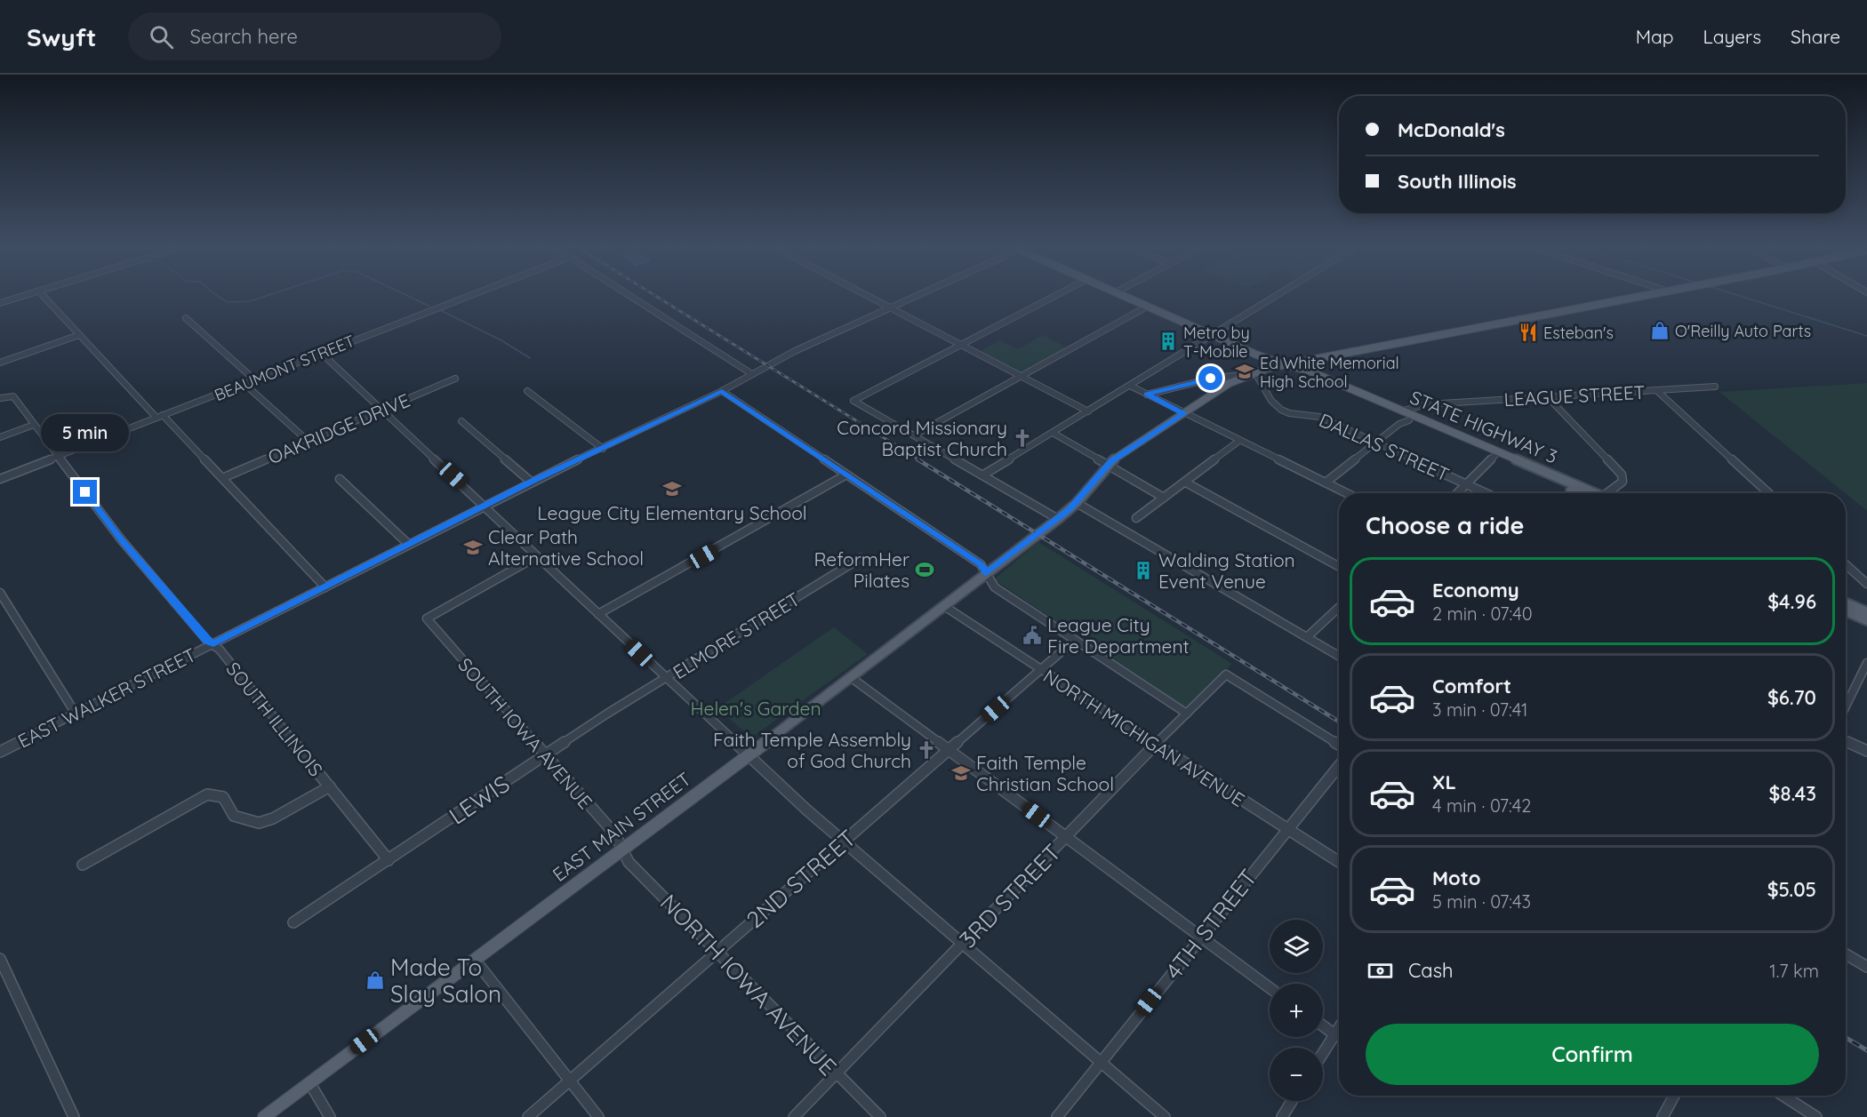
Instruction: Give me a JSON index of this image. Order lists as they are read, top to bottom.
{
  "streets": {
    "main road": ["STATE HIGHWAY 3", "EAST MAIN STREET"],
    "street": [
      "BEAUMONT STREET",
      "LEAGUE STREET",
      "OAKRIDGE DRIVE",
      "DALLAS STREET",
      "ELMORE STREET",
      "EAST WALKER STREET",
      "SOUTH ILLINOIS",
      "SOUTH IOWA AVENUE",
      "NORTH MICHIGAN AVENUE",
      "LEWIS",
      "2ND STREET",
      "3RD STREET",
      "4TH STREET",
      "NORTH IOWA AVENUE"
    ]
  },
  "crossings": [
    ["BEAUMONT STREET", "SOUTH ILLINOIS"],
    ["LEAGUE STREET", "STATE HIGHWAY 3"],
    ["STATE HIGHWAY 3", "EAST MAIN STREET"],
    ["DALLAS STREET", "EAST MAIN STREET"],
    ["ELMORE STREET", "LEWIS"],
    ["EAST WALKER STREET", "SOUTH ILLINOIS"],
    ["SOUTH ILLINOIS", "LEWIS"],
    ["SOUTH IOWA AVENUE", "LEWIS"],
    ["SOUTH IOWA AVENUE", "EAST MAIN STREET"],
    ["SOUTH IOWA AVENUE", "NORTH IOWA AVENUE"],
    ["NORTH MICHIGAN AVENUE", "EAST MAIN STREET"],
    ["NORTH MICHIGAN AVENUE", "2ND STREET"],
    ["NORTH MICHIGAN AVENUE", "3RD STREET"],
    ["NORTH MICHIGAN AVENUE", "4TH STREET"],
    ["EAST MAIN STREET", "NORTH IOWA AVENUE"],
    ["2ND STREET", "NORTH IOWA AVENUE"],
    ["3RD STREET", "NORTH IOWA AVENUE"]
  ],
  "parks": ["Helen's Garden"],
  "places": {
    "shop": ["O'Reilly Auto Parts", "Made To Slay Salon"],
    "restaurant": ["Esteban's"],
    "building": ["Metro by T-Mobile", "Walding Station Event Venue"],
    "school or university": [
      "Ed White Memorial High School",
      "League City Elementary School",
      "Clear Path Alternative School",
      "Faith Temple Christian School"
    ],
    "church": ["Concord Missionary Baptist Church", "Faith Temple Assembly of God Church"],
    "sports": ["ReformHer Pilates"],
    "public building": ["League City Fire Department"]
  },
  "page": {
    "header": "Swyft",
    "search": "Search here",
    "nav": ["Map", "Layers", "Share"],
    "banner": ["McDonald's", "South Illinois"],
    "bubble": "5 min",
    "heading": "Choose a ride",
    "list": [
      {
        "name": "Economy",
        "note": "2 min · 07:40",
        "value": "$4.96"
      },
      {
        "name": "Comfort",
        "note": "3 min · 07:41",
        "value": "$6.70"
      },
      {
        "name": "XL",
        "note": "4 min · 07:42",
        "value": "$8.43"
      },
      {
        "name": "Moto",
        "note": "5 min · 07:43",
        "value": "$5.05"
      }
    ],
    "map_buttons": ["+", "−"],
    "pay": ["Cash", "1.7 km"],
    "buttons": "Confirm"
  }
}
